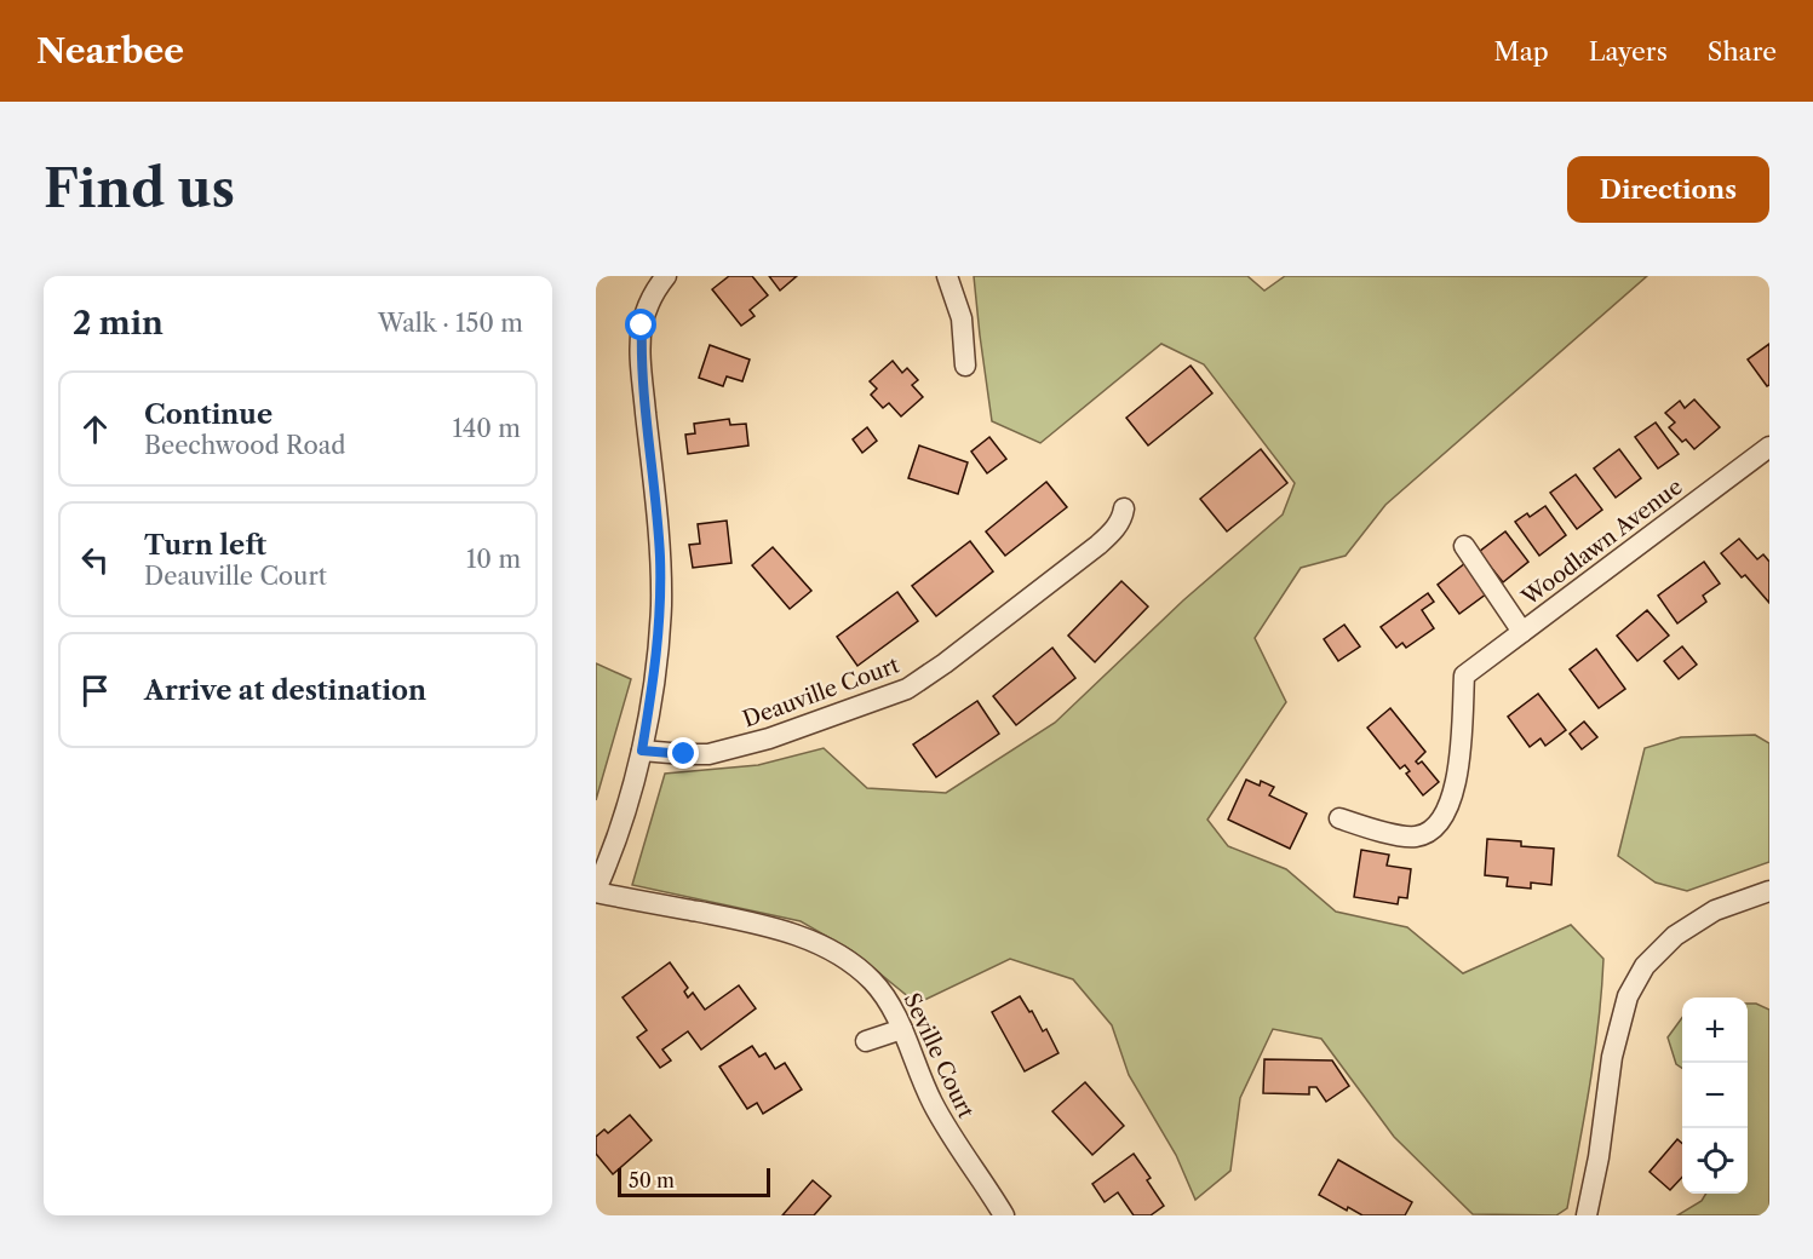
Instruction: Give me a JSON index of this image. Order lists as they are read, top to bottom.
{
  "streets": {
    "street": ["Woodlawn Avenue", "Deauville Court", "Seville Court"]
  },
  "scale_bar": "50 m",
  "page": {
    "header": "Nearbee",
    "nav": ["Map", "Layers", "Share"],
    "buttons": "Directions",
    "title": "Find us",
    "heading": ["2 min", "Walk · 150 m"],
    "list": [
      ["Continue", "Beechwood Road", "140 m"],
      ["Turn left", "Deauville Court", "10 m"],
      "Arrive at destination"
    ],
    "map_buttons": ["+", "−"],
    "scale": "50 m"
  }
}
